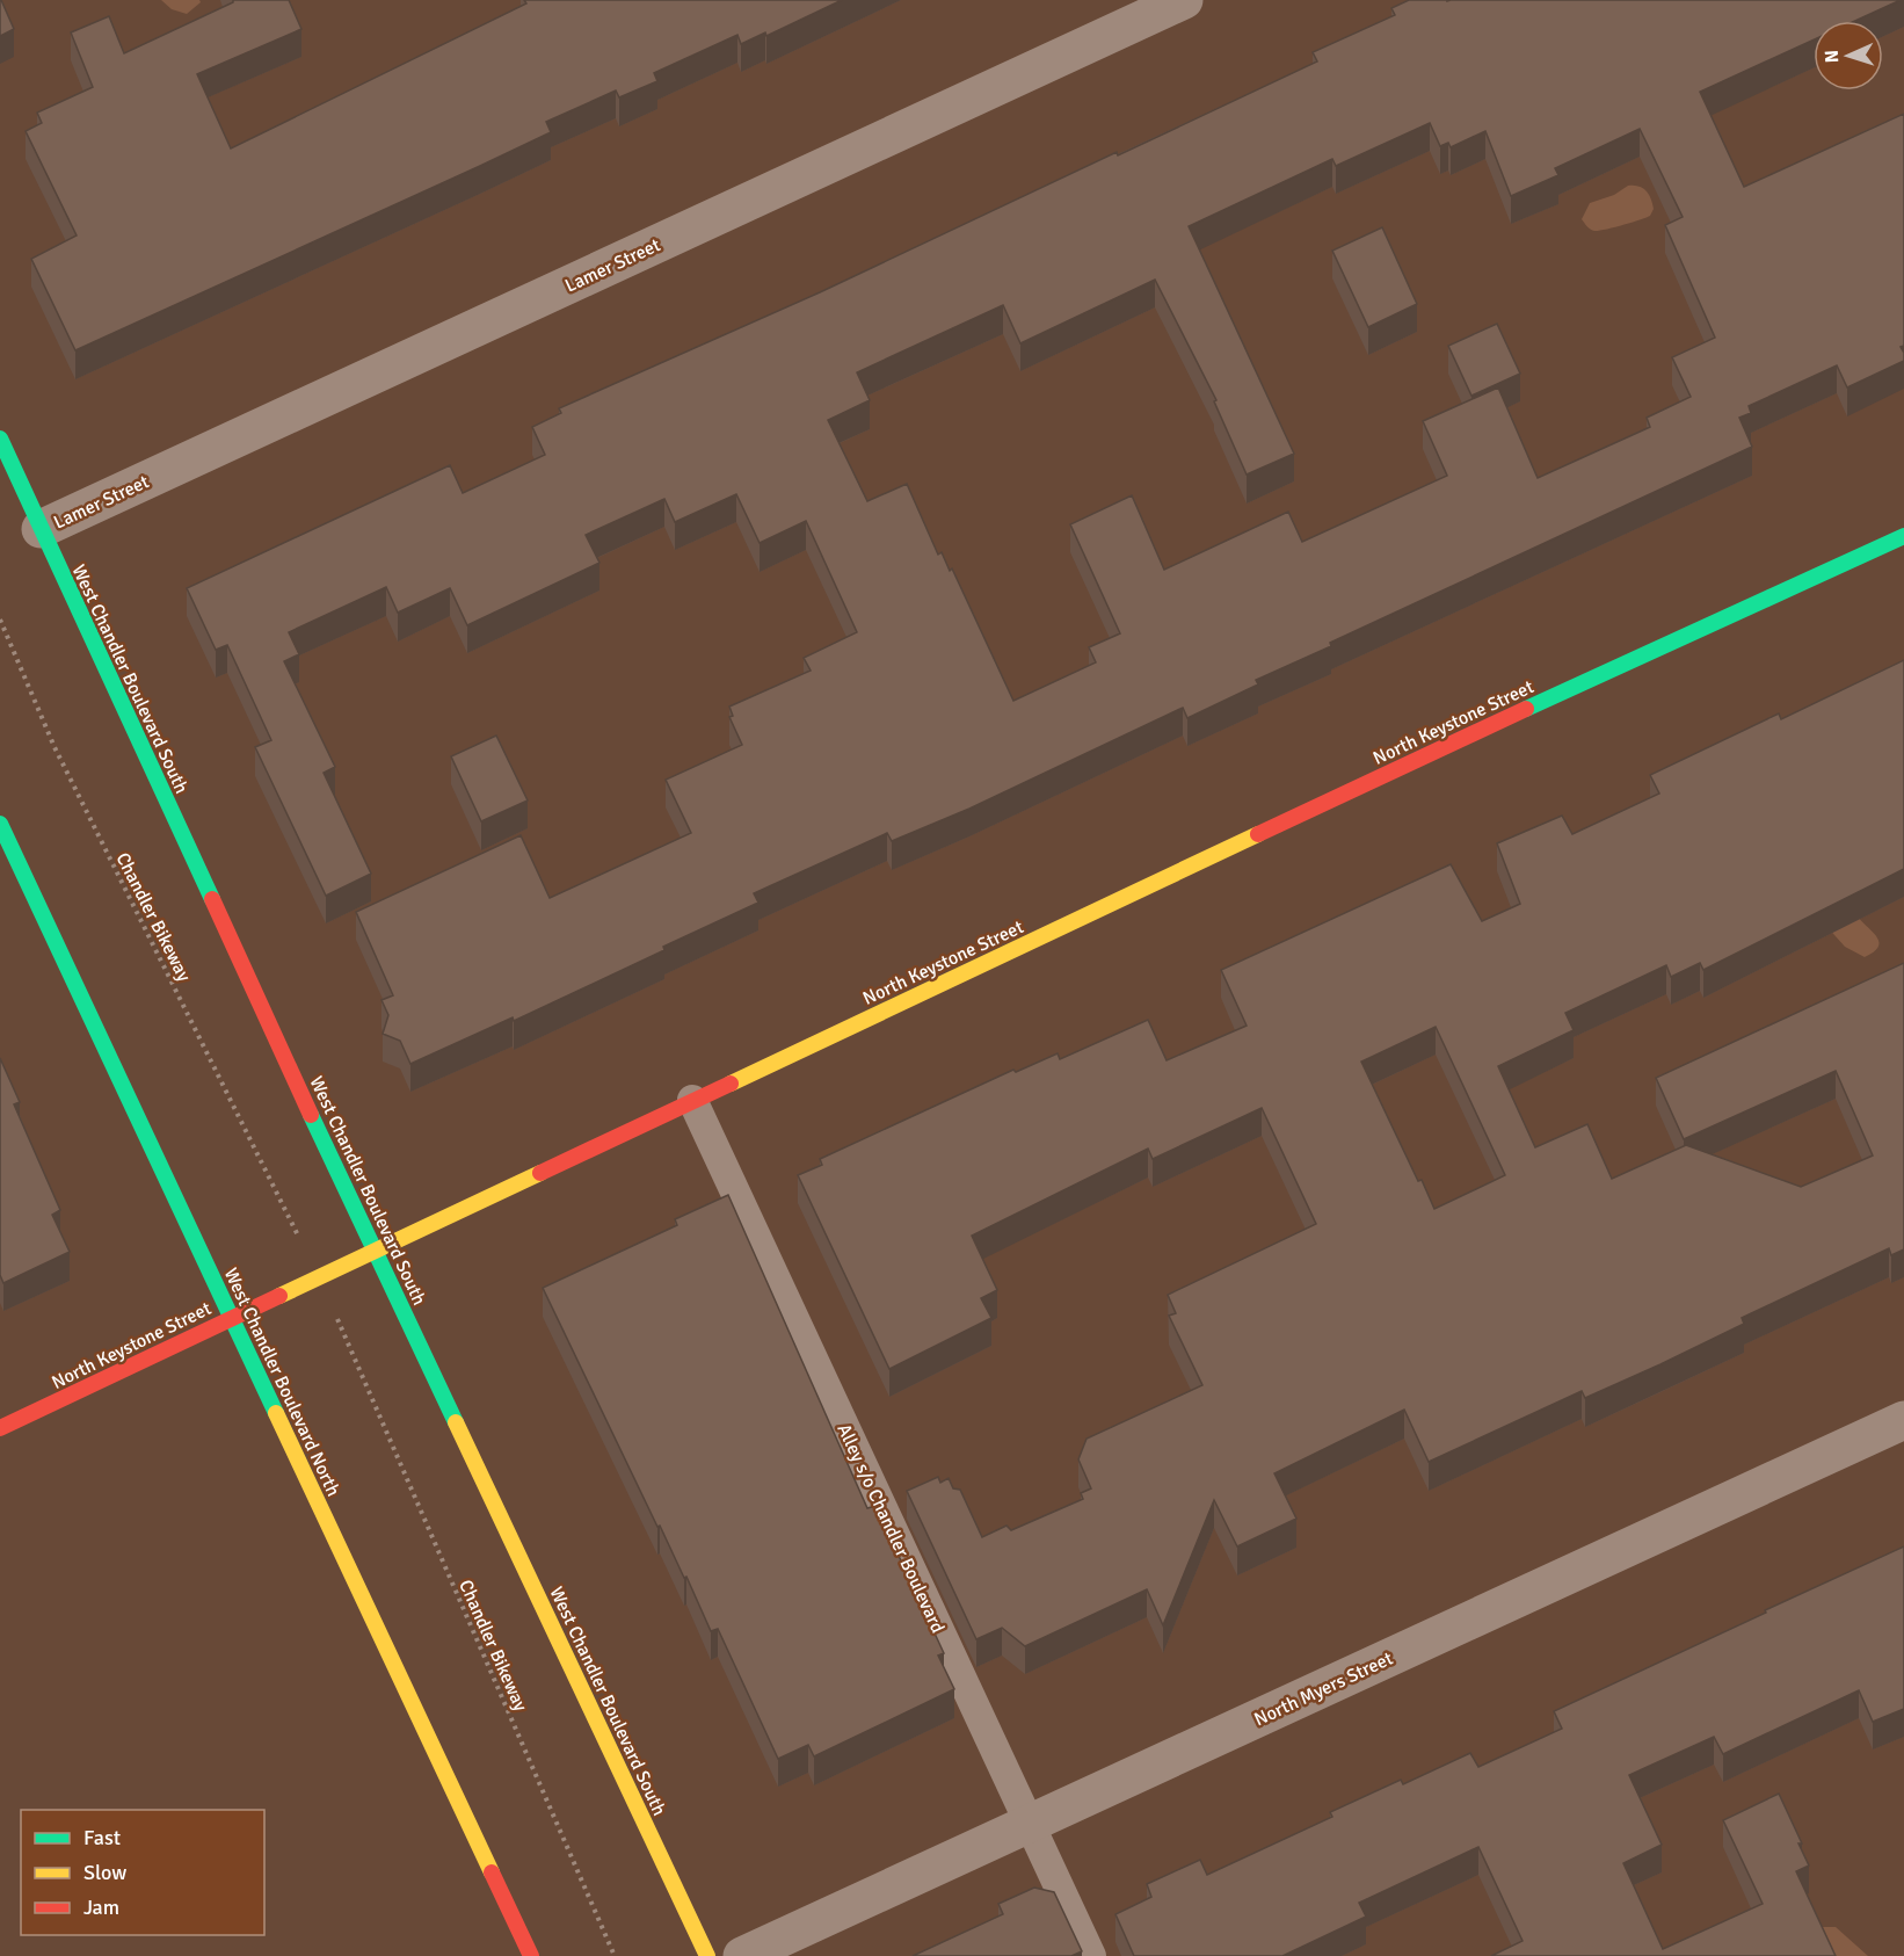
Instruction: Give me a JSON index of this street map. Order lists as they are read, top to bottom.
{
  "streets": {
    "main road": ["West Chandler Boulevard South", "North Keystone Street", "West Chandler Boulevard North"],
    "street": ["Lamer Street", "North Myers Street"],
    "lane": ["Alley s/o Chandler Boulevard"],
    "path": ["Chandler Bikeway"]
  },
  "crossings": [
    ["Lamer Street", "West Chandler Boulevard South"],
    ["West Chandler Boulevard South", "North Keystone Street"],
    ["North Keystone Street", "West Chandler Boulevard North"],
    ["North Keystone Street", "Alley s/o Chandler Boulevard"],
    ["Alley s/o Chandler Boulevard", "North Myers Street"]
  ],
  "legend": ["Fast", "Slow", "Jam"],
  "north": "left"
}
